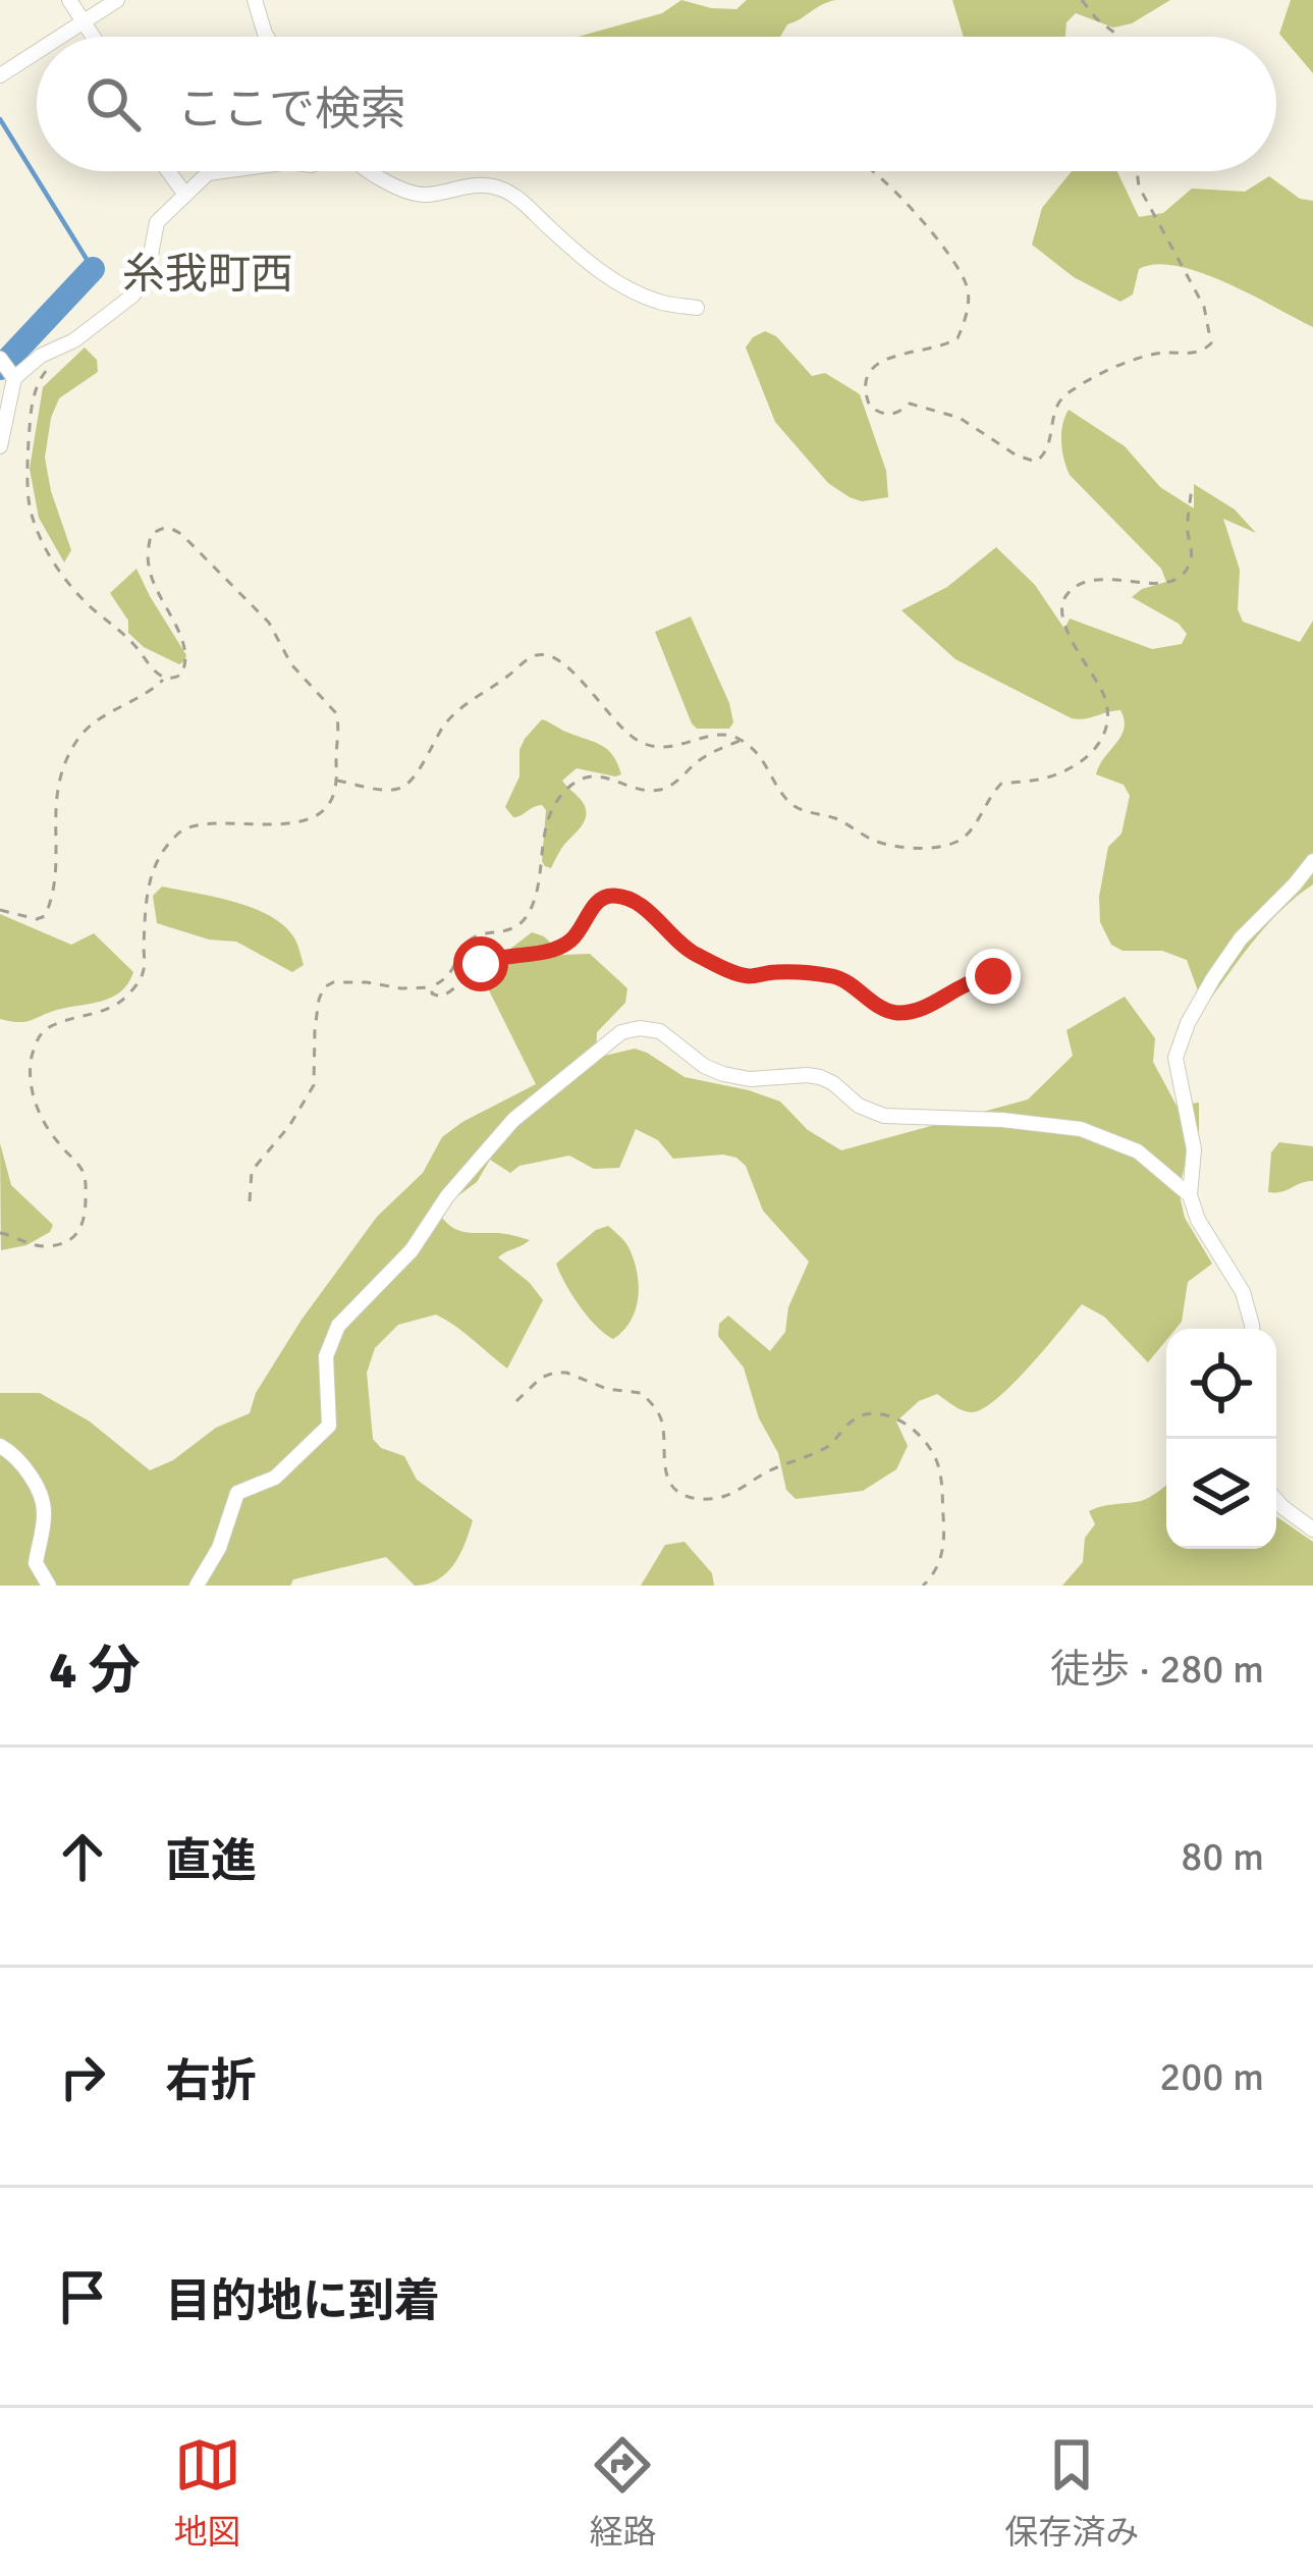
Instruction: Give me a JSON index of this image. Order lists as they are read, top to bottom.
{
  "districts": ["糸我町西"],
  "page": {
    "search": "ここで検索",
    "heading": ["4 分", "徒歩 · 280 m"],
    "list": [
      ["直進", "80 m"],
      ["右折", "200 m"],
      "目的地に到着"
    ],
    "nav": ["地図", "経路", "保存済み"]
  }
}
